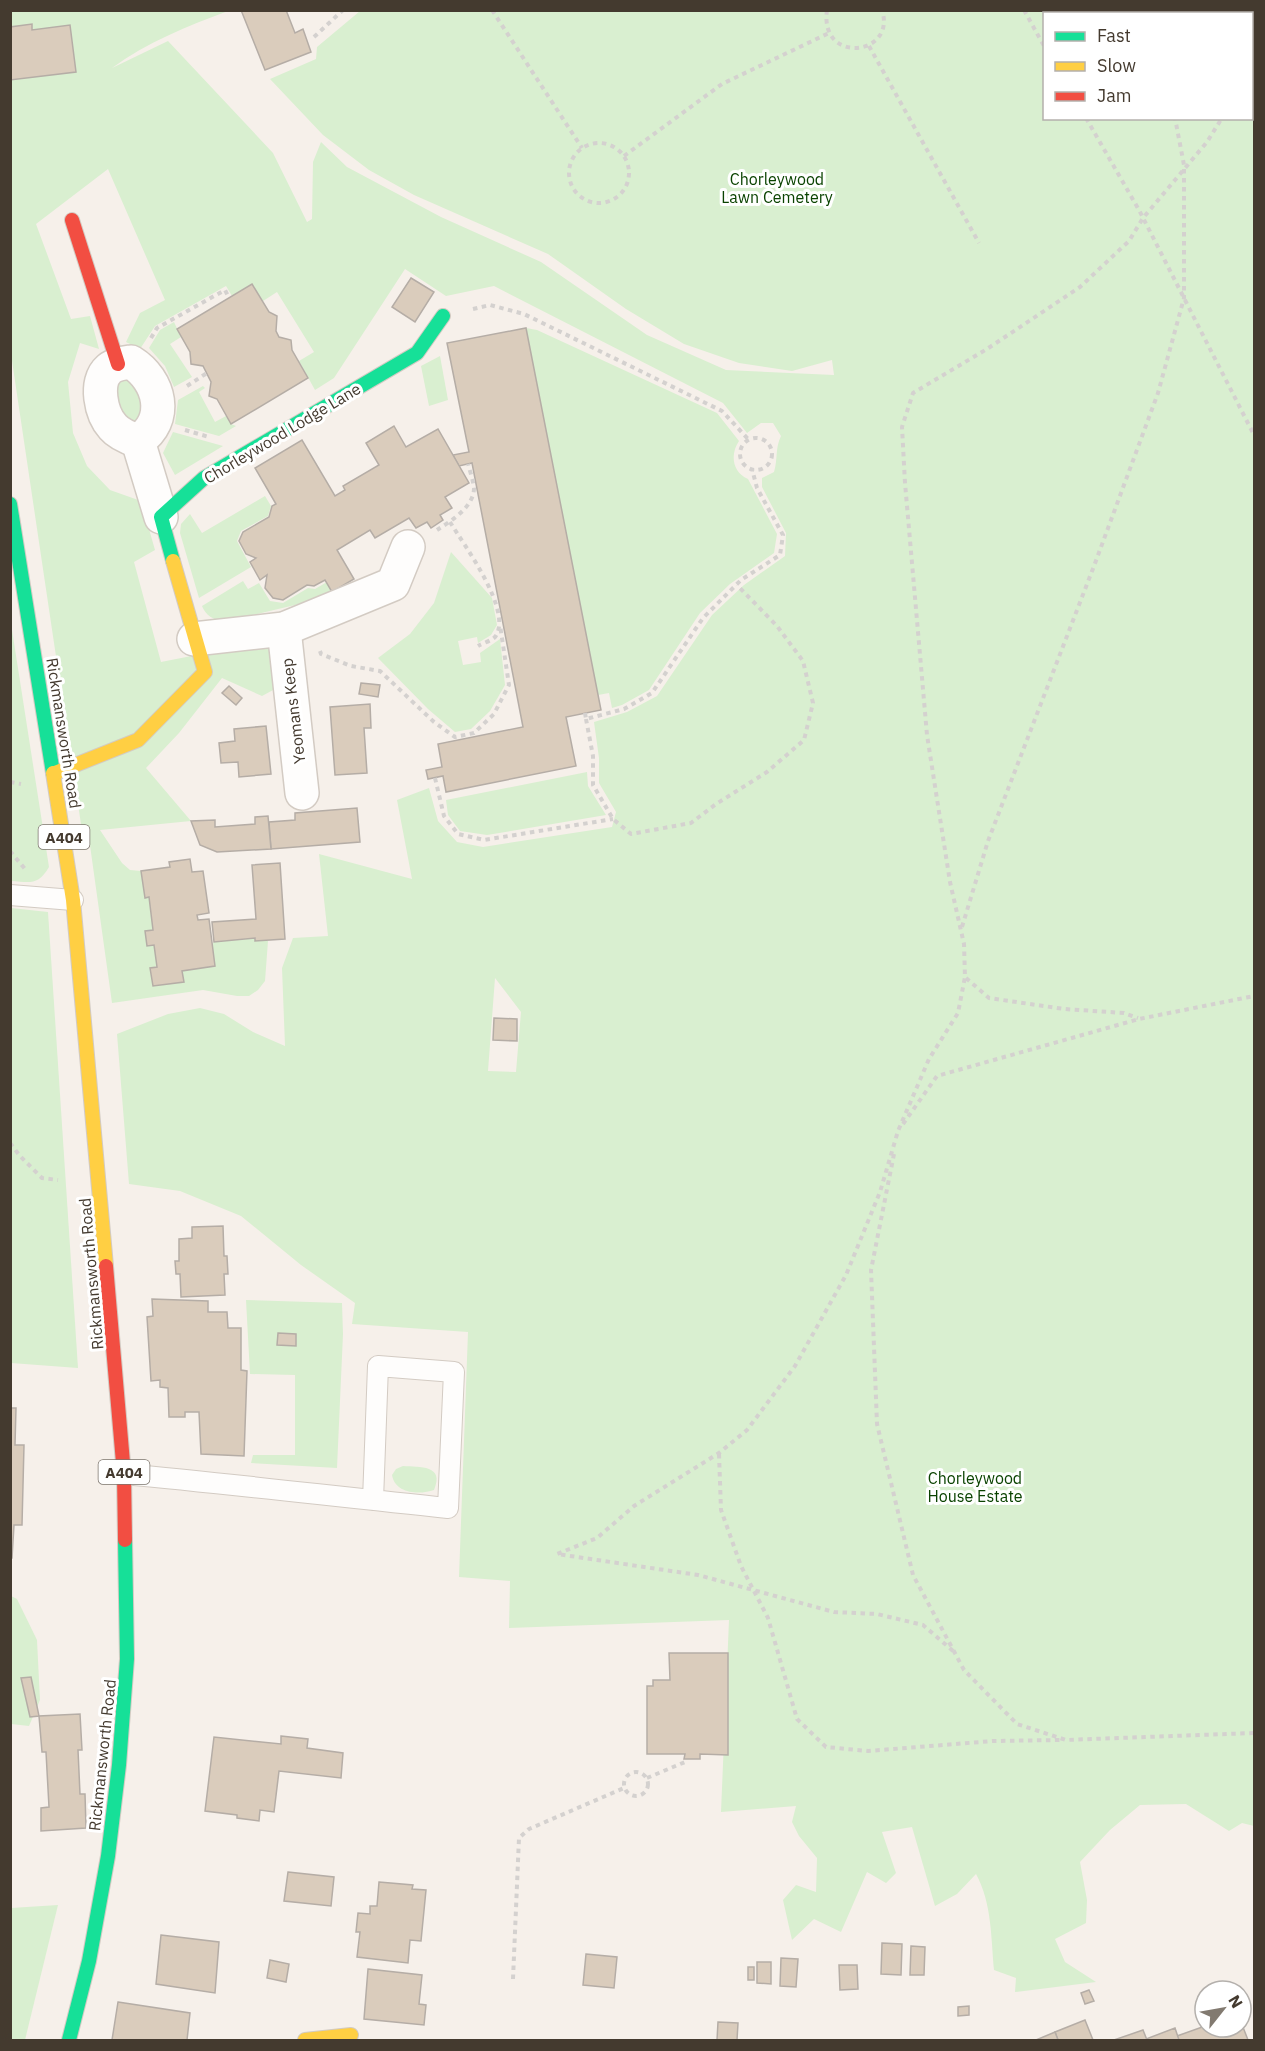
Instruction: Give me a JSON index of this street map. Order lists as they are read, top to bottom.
{
  "streets": {
    "main road": ["Chorleywood Lodge Lane", "Rickmansworth Road", "A404"],
    "street": ["Yeomans Keep"]
  },
  "parks": ["Chorleywood Lawn Cemetery", "Chorleywood House Estate"],
  "legend": ["Fast", "Slow", "Jam"],
  "north": "top right"
}
